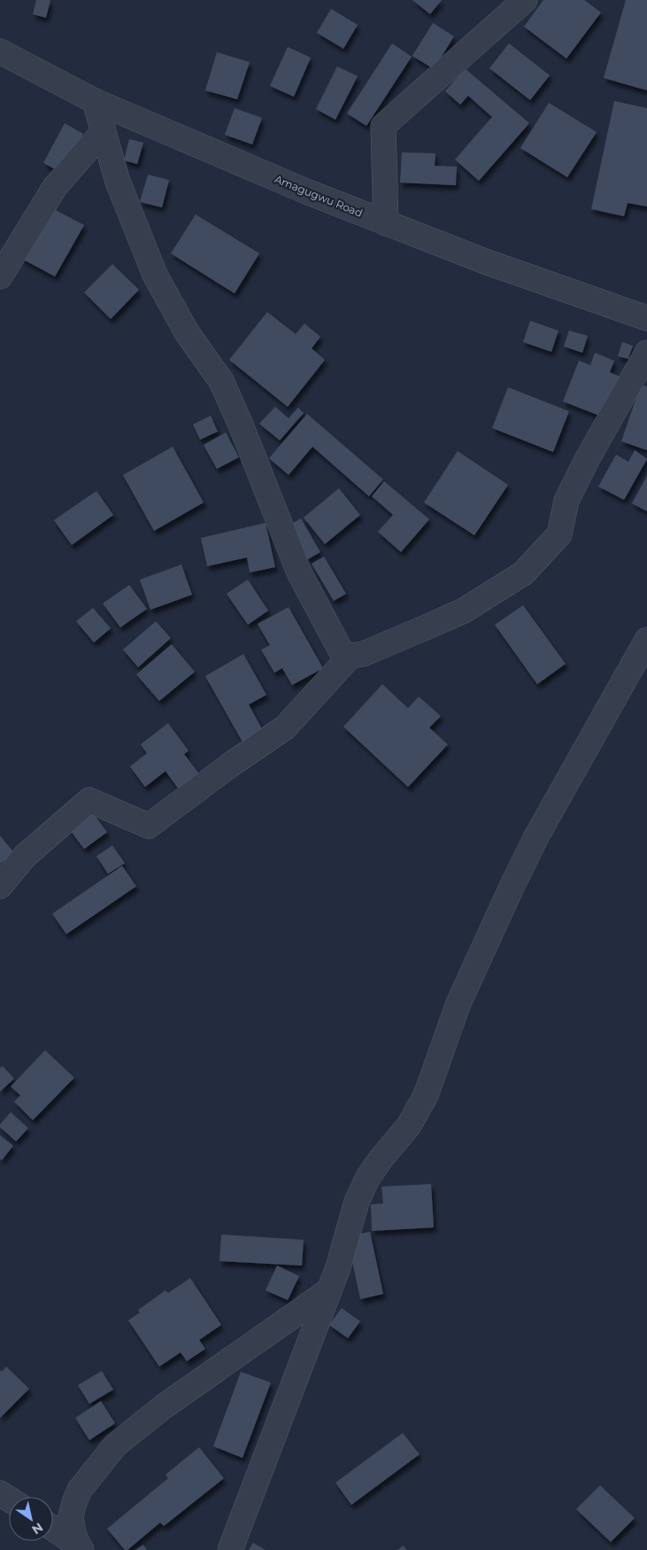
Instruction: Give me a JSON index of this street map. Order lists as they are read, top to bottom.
{
  "streets": {
    "street": ["Amagugwu Road"]
  },
  "north": "bottom right"
}
